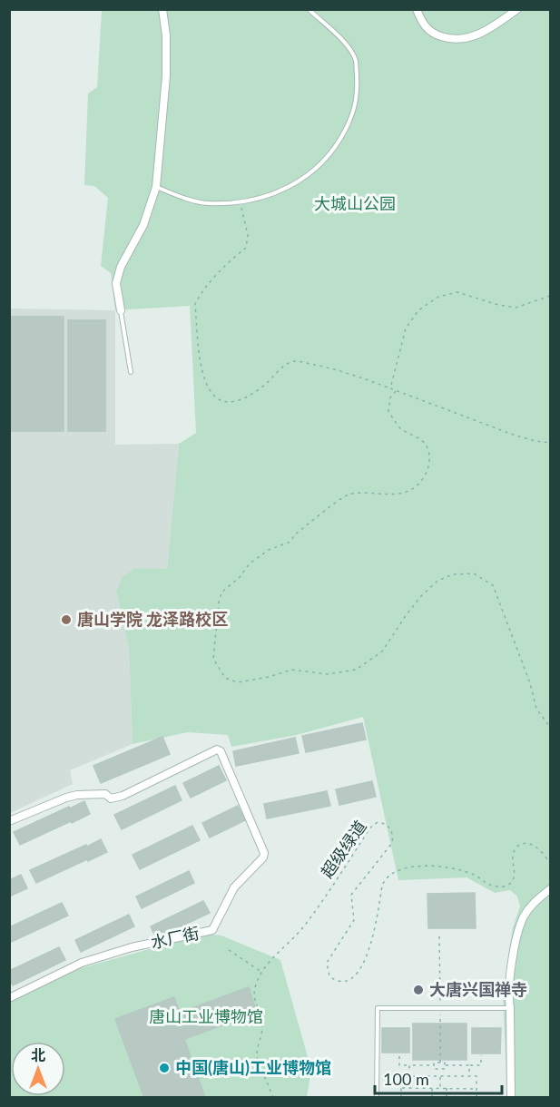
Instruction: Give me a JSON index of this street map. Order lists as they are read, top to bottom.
{
  "streets": {
    "street": ["水厂街"],
    "path": ["超级绿道"]
  },
  "parks": ["大城山公园", "唐山工业博物馆"],
  "places": ["唐山学院 龙泽路校区", "大唐兴国禅寺", "中国(唐山)工业博物馆"],
  "scale_bar": "100 m",
  "north": "top"
}
